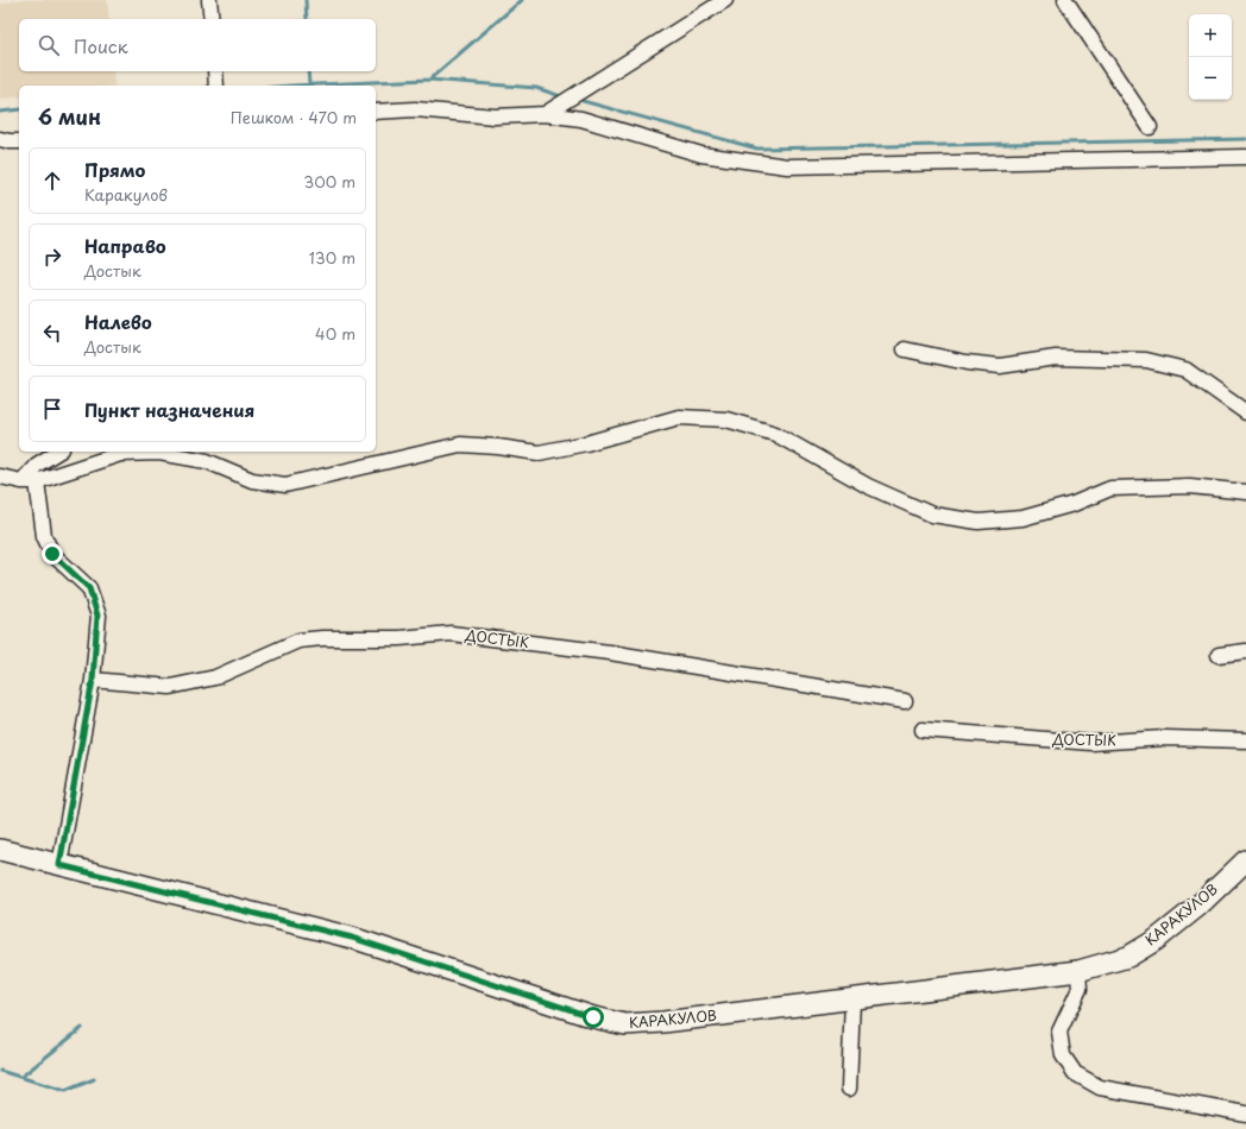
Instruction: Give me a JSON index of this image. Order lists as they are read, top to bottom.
{
  "streets": {
    "main road": ["КАРАКУЛОВ"],
    "street": ["ДОСТЫК"]
  },
  "page": {
    "map_buttons": ["+", "−"],
    "search": "Поиск",
    "heading": ["6 мин", "Пешком · 470 m"],
    "list": [
      ["Прямо", "Каракулов", "300 m"],
      ["Направо", "Достык", "130 m"],
      ["Налево", "Достык", "40 m"],
      "Пункт назначения"
    ]
  }
}
